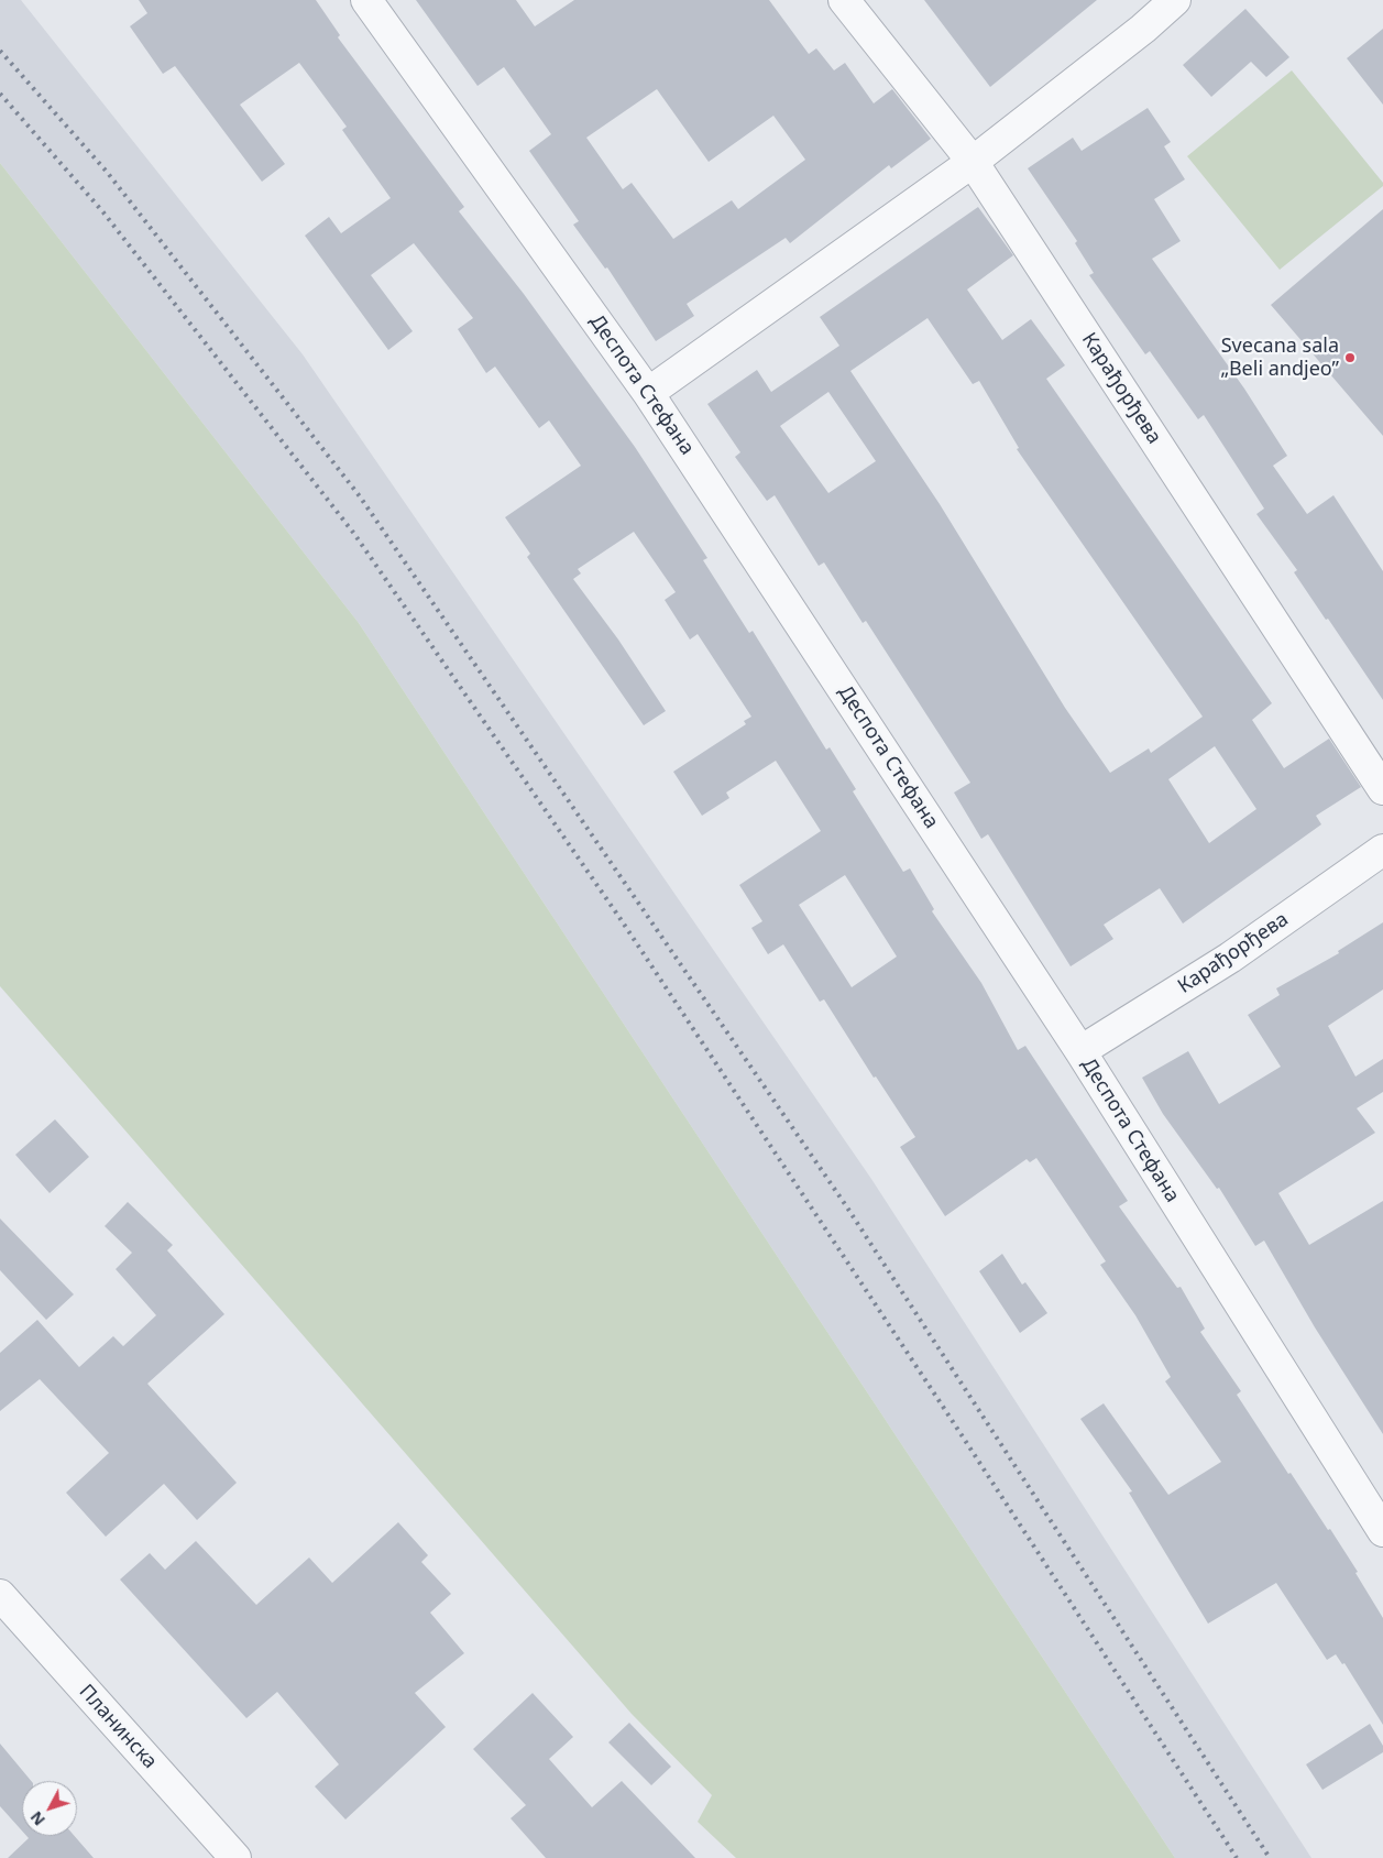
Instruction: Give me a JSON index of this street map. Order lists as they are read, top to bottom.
{
  "streets": {
    "street": ["Деспота Стефана", "Карађорђева", "Планинска"]
  },
  "crossings": [
    ["Деспота Стефана", "Карађорђева"]
  ],
  "places": ["Svecana sala „Beli andjeo”"],
  "north": "bottom left"
}
